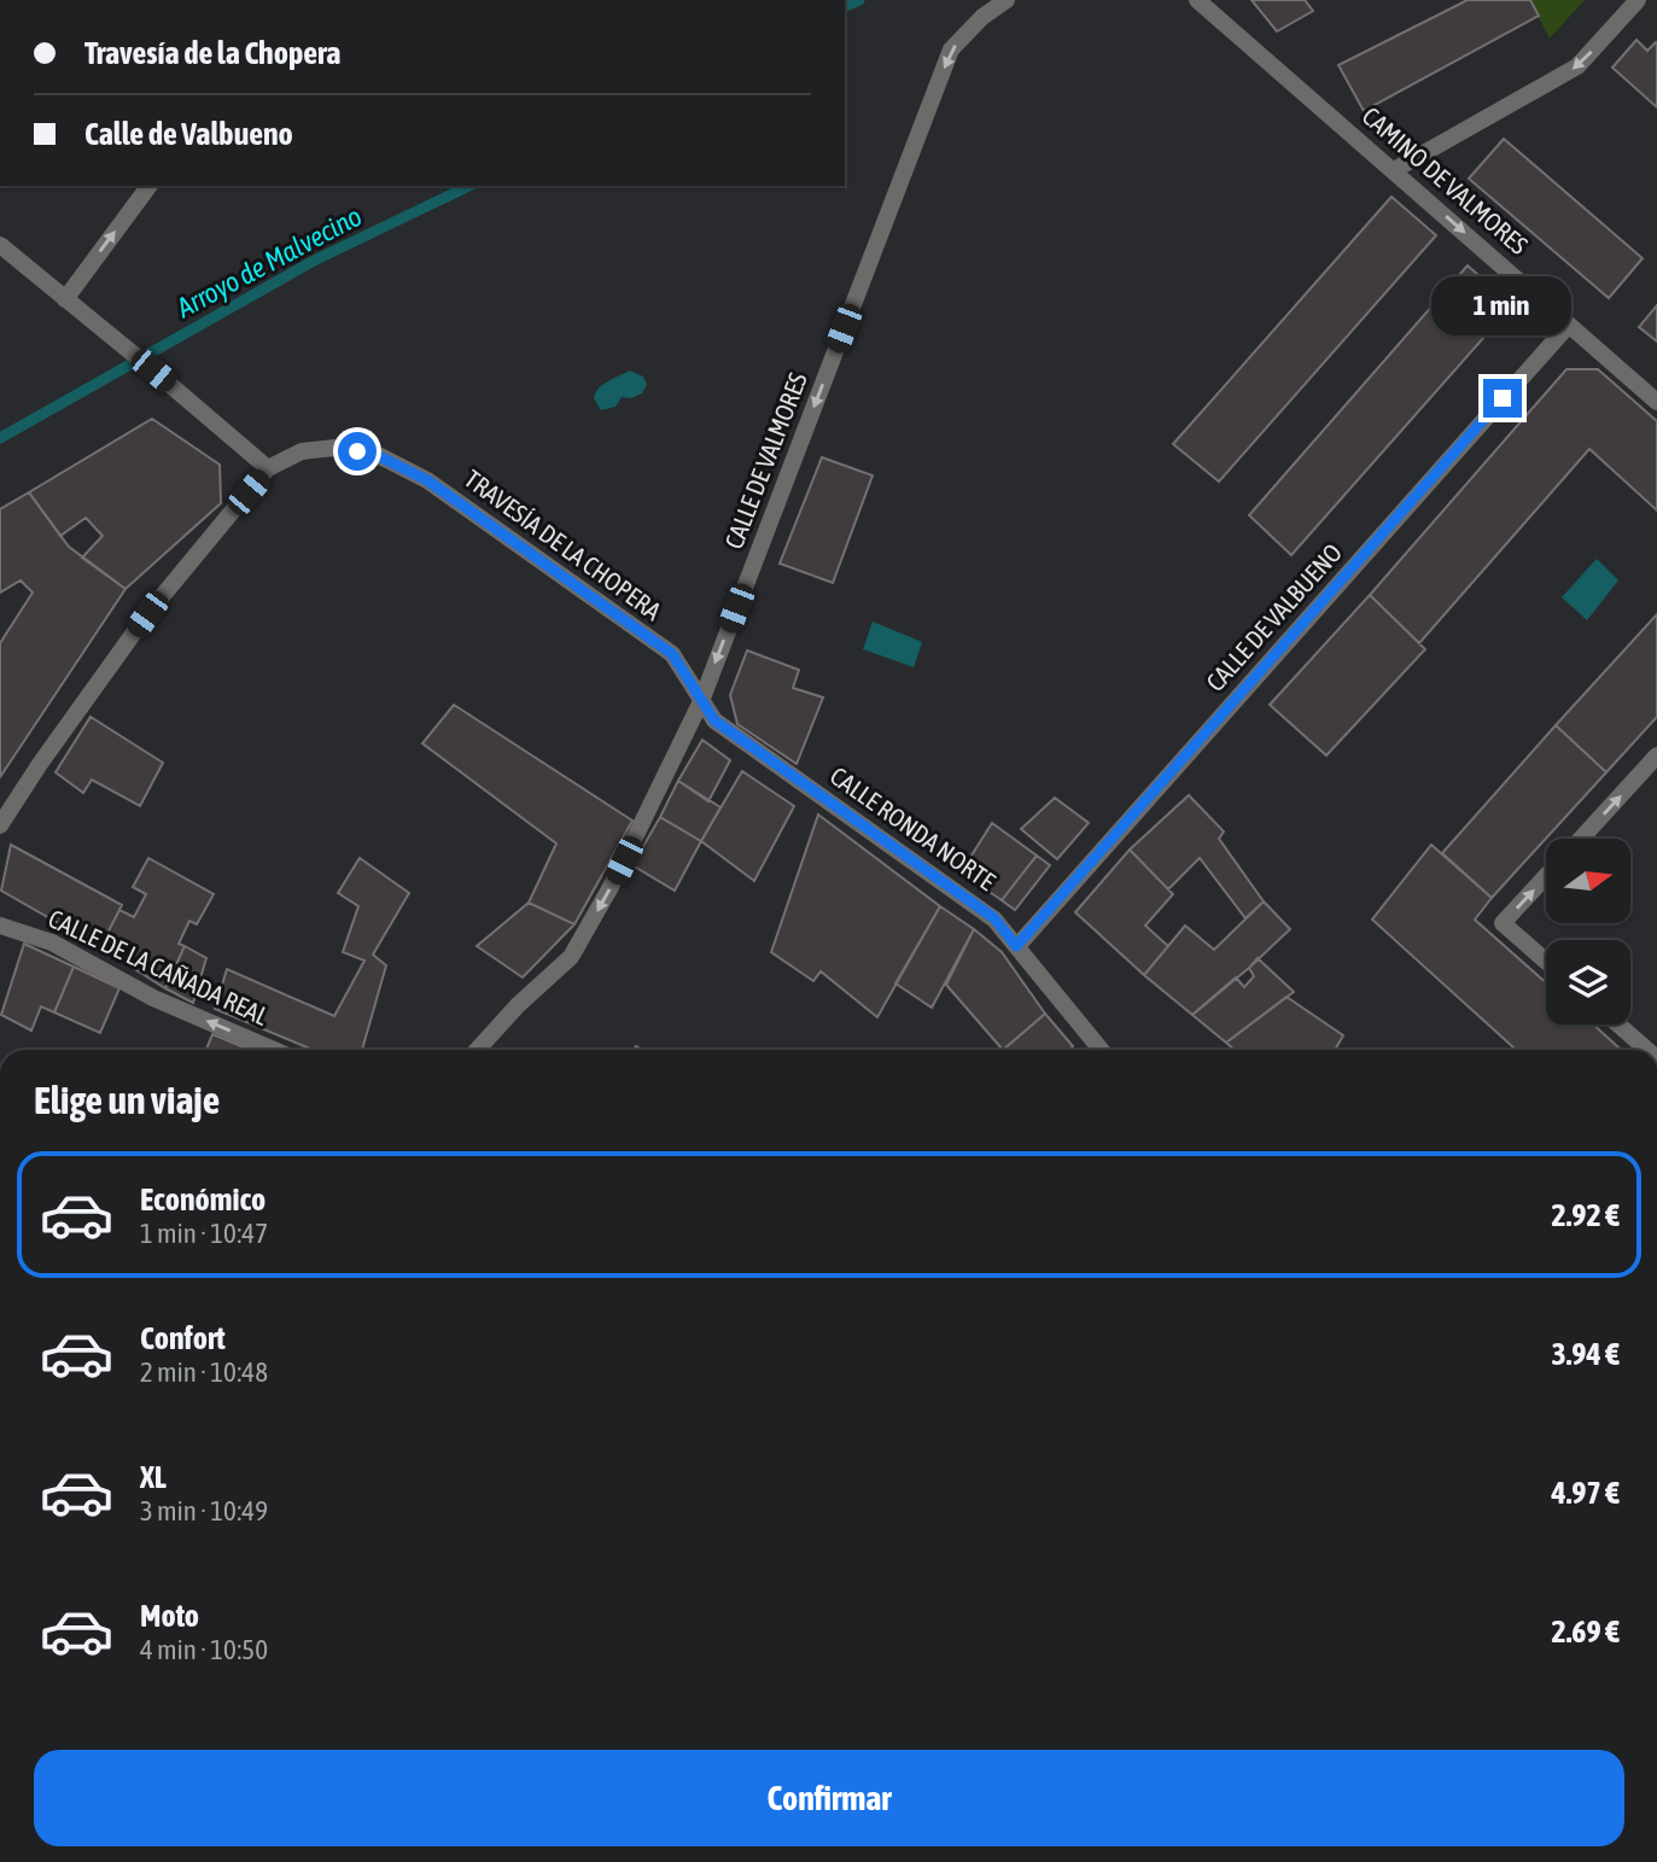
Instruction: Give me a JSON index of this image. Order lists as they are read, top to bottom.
{
  "streets": {
    "street": [
      "CAMINO DE VALMORES",
      "CALLE DE VALMORES",
      "TRAVESÍA DE LA CHOPERA",
      "CALLE DE VALBUENO",
      "CALLE RONDA NORTE",
      "CALLE DE LA CAÑADA REAL"
    ]
  },
  "crossings": [
    ["CAMINO DE VALMORES", "CALLE DE VALBUENO"],
    ["CALLE DE VALMORES", "TRAVESÍA DE LA CHOPERA"],
    ["CALLE DE VALMORES", "CALLE RONDA NORTE"],
    ["TRAVESÍA DE LA CHOPERA", "CALLE RONDA NORTE"],
    ["CALLE DE VALBUENO", "CALLE RONDA NORTE"]
  ],
  "one_way": ["CAMINO DE VALMORES", "CALLE DE VALMORES", "CALLE DE LA CAÑADA REAL"],
  "water": ["Arroyo de Malvecino"],
  "north": "right",
  "page": {
    "banner": ["Travesía de la Chopera", "Calle de Valbueno"],
    "bubble": "1 min",
    "heading": "Elige un viaje",
    "list": [
      {
        "name": "Económico",
        "note": "1 min · 10:47",
        "value": "2.92 €"
      },
      {
        "name": "Confort",
        "note": "2 min · 10:48",
        "value": "3.94 €"
      },
      {
        "name": "XL",
        "note": "3 min · 10:49",
        "value": "4.97 €"
      },
      {
        "name": "Moto",
        "note": "4 min · 10:50",
        "value": "2.69 €"
      }
    ],
    "buttons": "Confirmar"
  }
}
